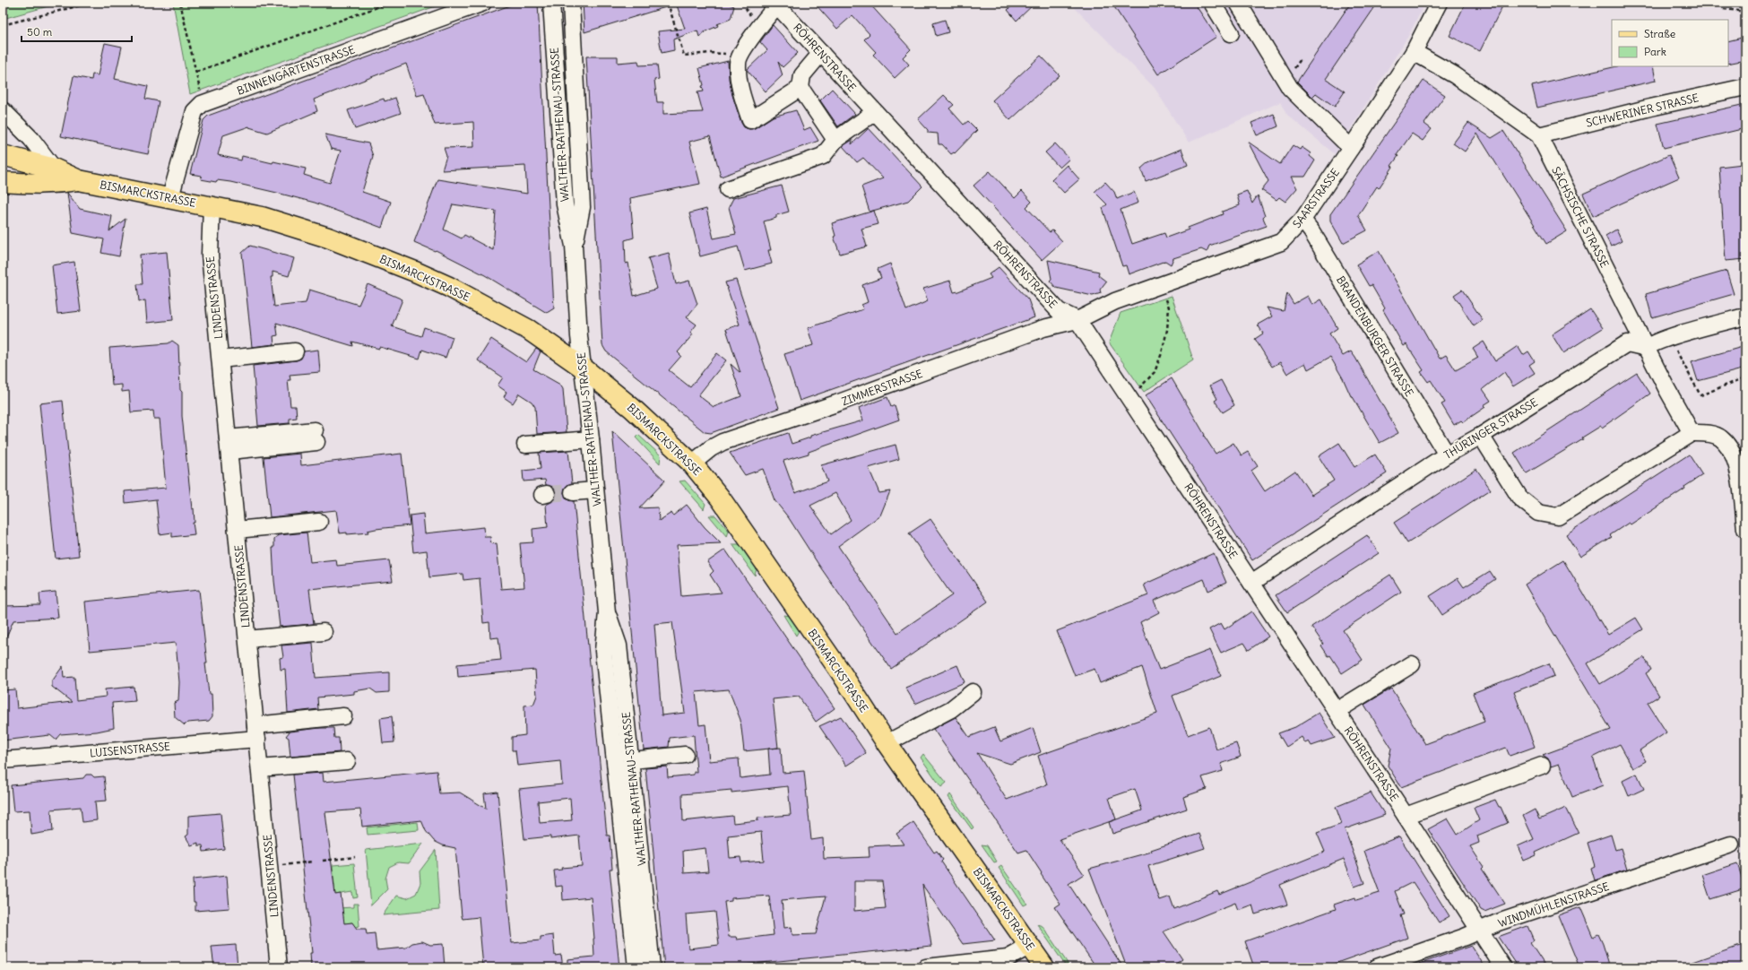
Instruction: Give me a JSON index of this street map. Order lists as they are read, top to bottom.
{
  "streets": {
    "main road": ["BISMARCKSTRASSE"],
    "street": [
      "RÖHRENSTRASSE",
      "BINNENGÄRTENSTRASSE",
      "SCHWERINER STRASSE",
      "WALTHER-RATHENAU-STRASSE",
      "SAARSTRASSE",
      "SÄCHSISCHE STRASSE",
      "LINDENSTRASSE",
      "BRANDENBURGER STRASSE",
      "ZIMMERSTRASSE",
      "THÜRINGER STRASSE",
      "LUISENSTRASSE",
      "WINDMÜHLENSTRASSE"
    ]
  },
  "crossings": [
    ["RÖHRENSTRASSE", "SAARSTRASSE"],
    ["RÖHRENSTRASSE", "ZIMMERSTRASSE"],
    ["RÖHRENSTRASSE", "THÜRINGER STRASSE"],
    ["RÖHRENSTRASSE", "WINDMÜHLENSTRASSE"],
    ["SCHWERINER STRASSE", "SÄCHSISCHE STRASSE"],
    ["WALTHER-RATHENAU-STRASSE", "BISMARCKSTRASSE"],
    ["BISMARCKSTRASSE", "LINDENSTRASSE"],
    ["BISMARCKSTRASSE", "ZIMMERSTRASSE"],
    ["SAARSTRASSE", "SÄCHSISCHE STRASSE"],
    ["SAARSTRASSE", "BRANDENBURGER STRASSE"],
    ["SAARSTRASSE", "ZIMMERSTRASSE"],
    ["SÄCHSISCHE STRASSE", "THÜRINGER STRASSE"],
    ["LINDENSTRASSE", "LUISENSTRASSE"],
    ["BRANDENBURGER STRASSE", "THÜRINGER STRASSE"]
  ],
  "legend": ["Straße", "Park"],
  "scale_bar": "50 m"
}
